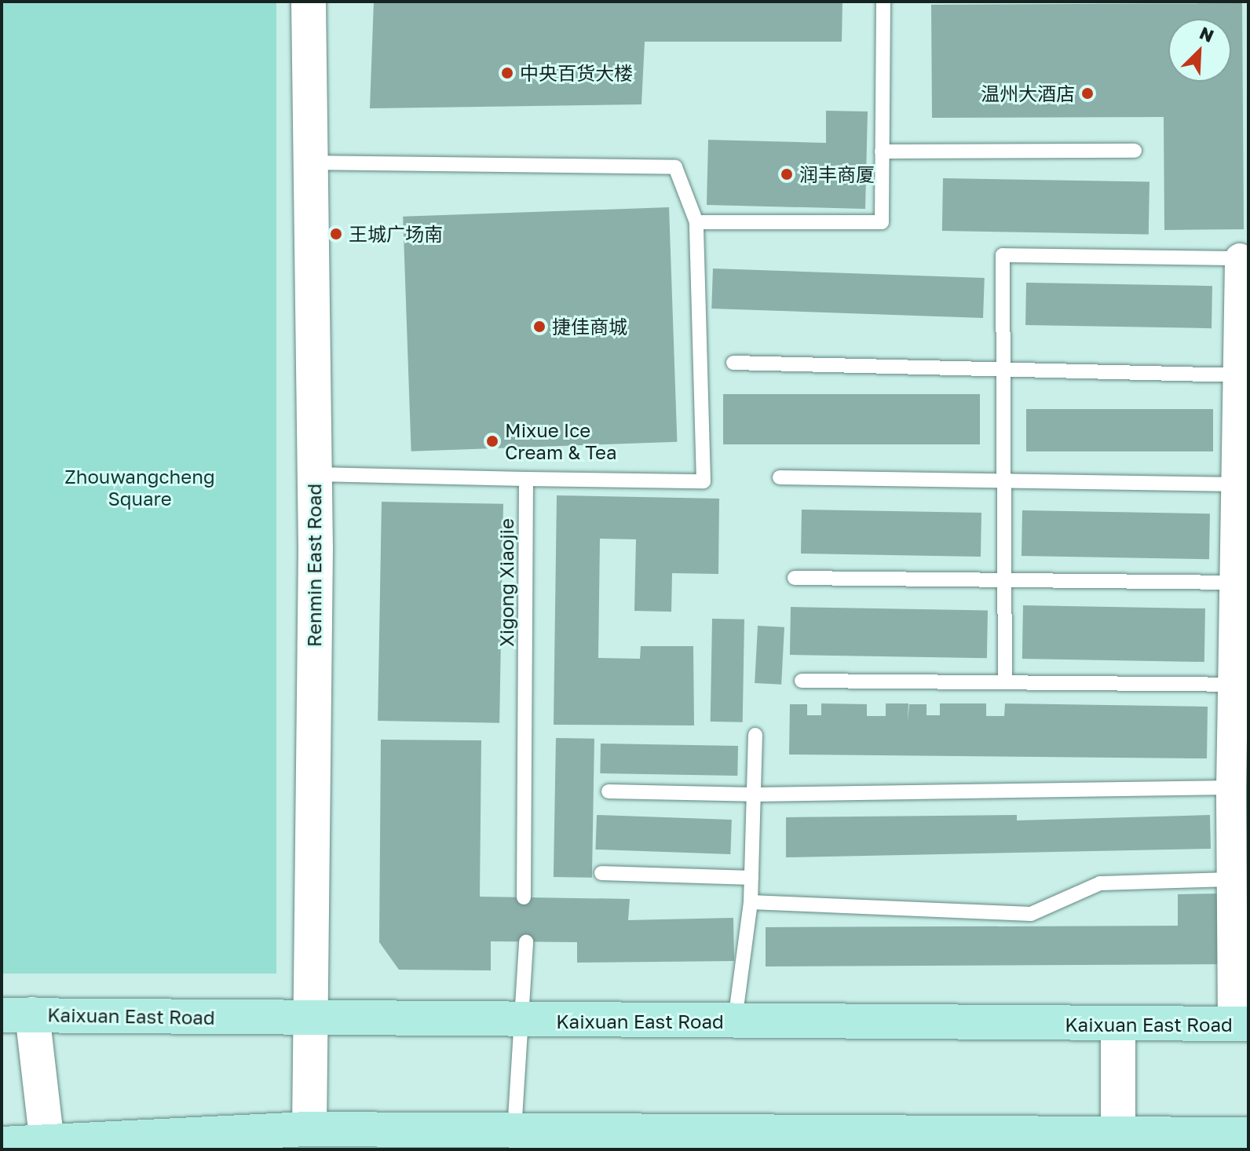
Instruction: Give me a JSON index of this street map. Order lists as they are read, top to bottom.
{
  "streets": {
    "main road": ["Renmin East Road", "Kaixuan East Road"],
    "lane": ["Xigong Xiaojie"]
  },
  "crossings": [
    ["Renmin East Road", "Kaixuan East Road"]
  ],
  "parks": ["Zhouwangcheng Square"],
  "places": [
    "中央百货大楼",
    "温州大酒店",
    "润丰商厦",
    "王城广场南",
    "捷佳商城",
    "Mixue Ice Cream & Tea"
  ],
  "north": "top right"
}
